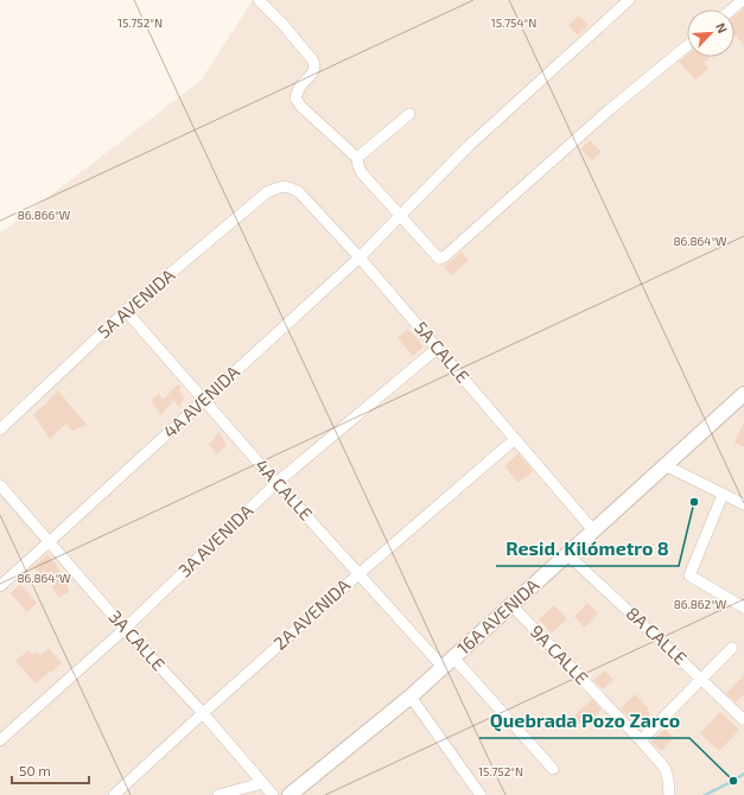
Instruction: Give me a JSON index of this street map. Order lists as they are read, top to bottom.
{
  "streets": {
    "street": [
      "5A AVENIDA",
      "5A CALLE",
      "4A AVENIDA",
      "4A CALLE",
      "3A AVENIDA",
      "2A AVENIDA",
      "16A AVENIDA",
      "8A CALLE",
      "3A CALLE",
      "9A CALLE"
    ]
  },
  "crossings": [
    ["5A AVENIDA", "5A CALLE"],
    ["5A AVENIDA", "4A CALLE"],
    ["5A CALLE", "4A AVENIDA"],
    ["5A CALLE", "3A AVENIDA"],
    ["5A CALLE", "2A AVENIDA"],
    ["5A CALLE", "16A AVENIDA"],
    ["4A AVENIDA", "4A CALLE"],
    ["4A AVENIDA", "3A CALLE"],
    ["4A CALLE", "3A AVENIDA"],
    ["4A CALLE", "2A AVENIDA"],
    ["4A CALLE", "16A AVENIDA"],
    ["3A AVENIDA", "3A CALLE"],
    ["2A AVENIDA", "3A CALLE"],
    ["16A AVENIDA", "8A CALLE"],
    ["16A AVENIDA", "9A CALLE"]
  ],
  "places": ["Resid. Kilómetro 8", "Quebrada Pozo Zarco"],
  "scale_bar": "50 m",
  "north": "top right",
  "coordinates": [
    "15.752°N",
    "15.754°N",
    "86.866°W",
    "86.864°W",
    "86.862°W"
  ]
}
